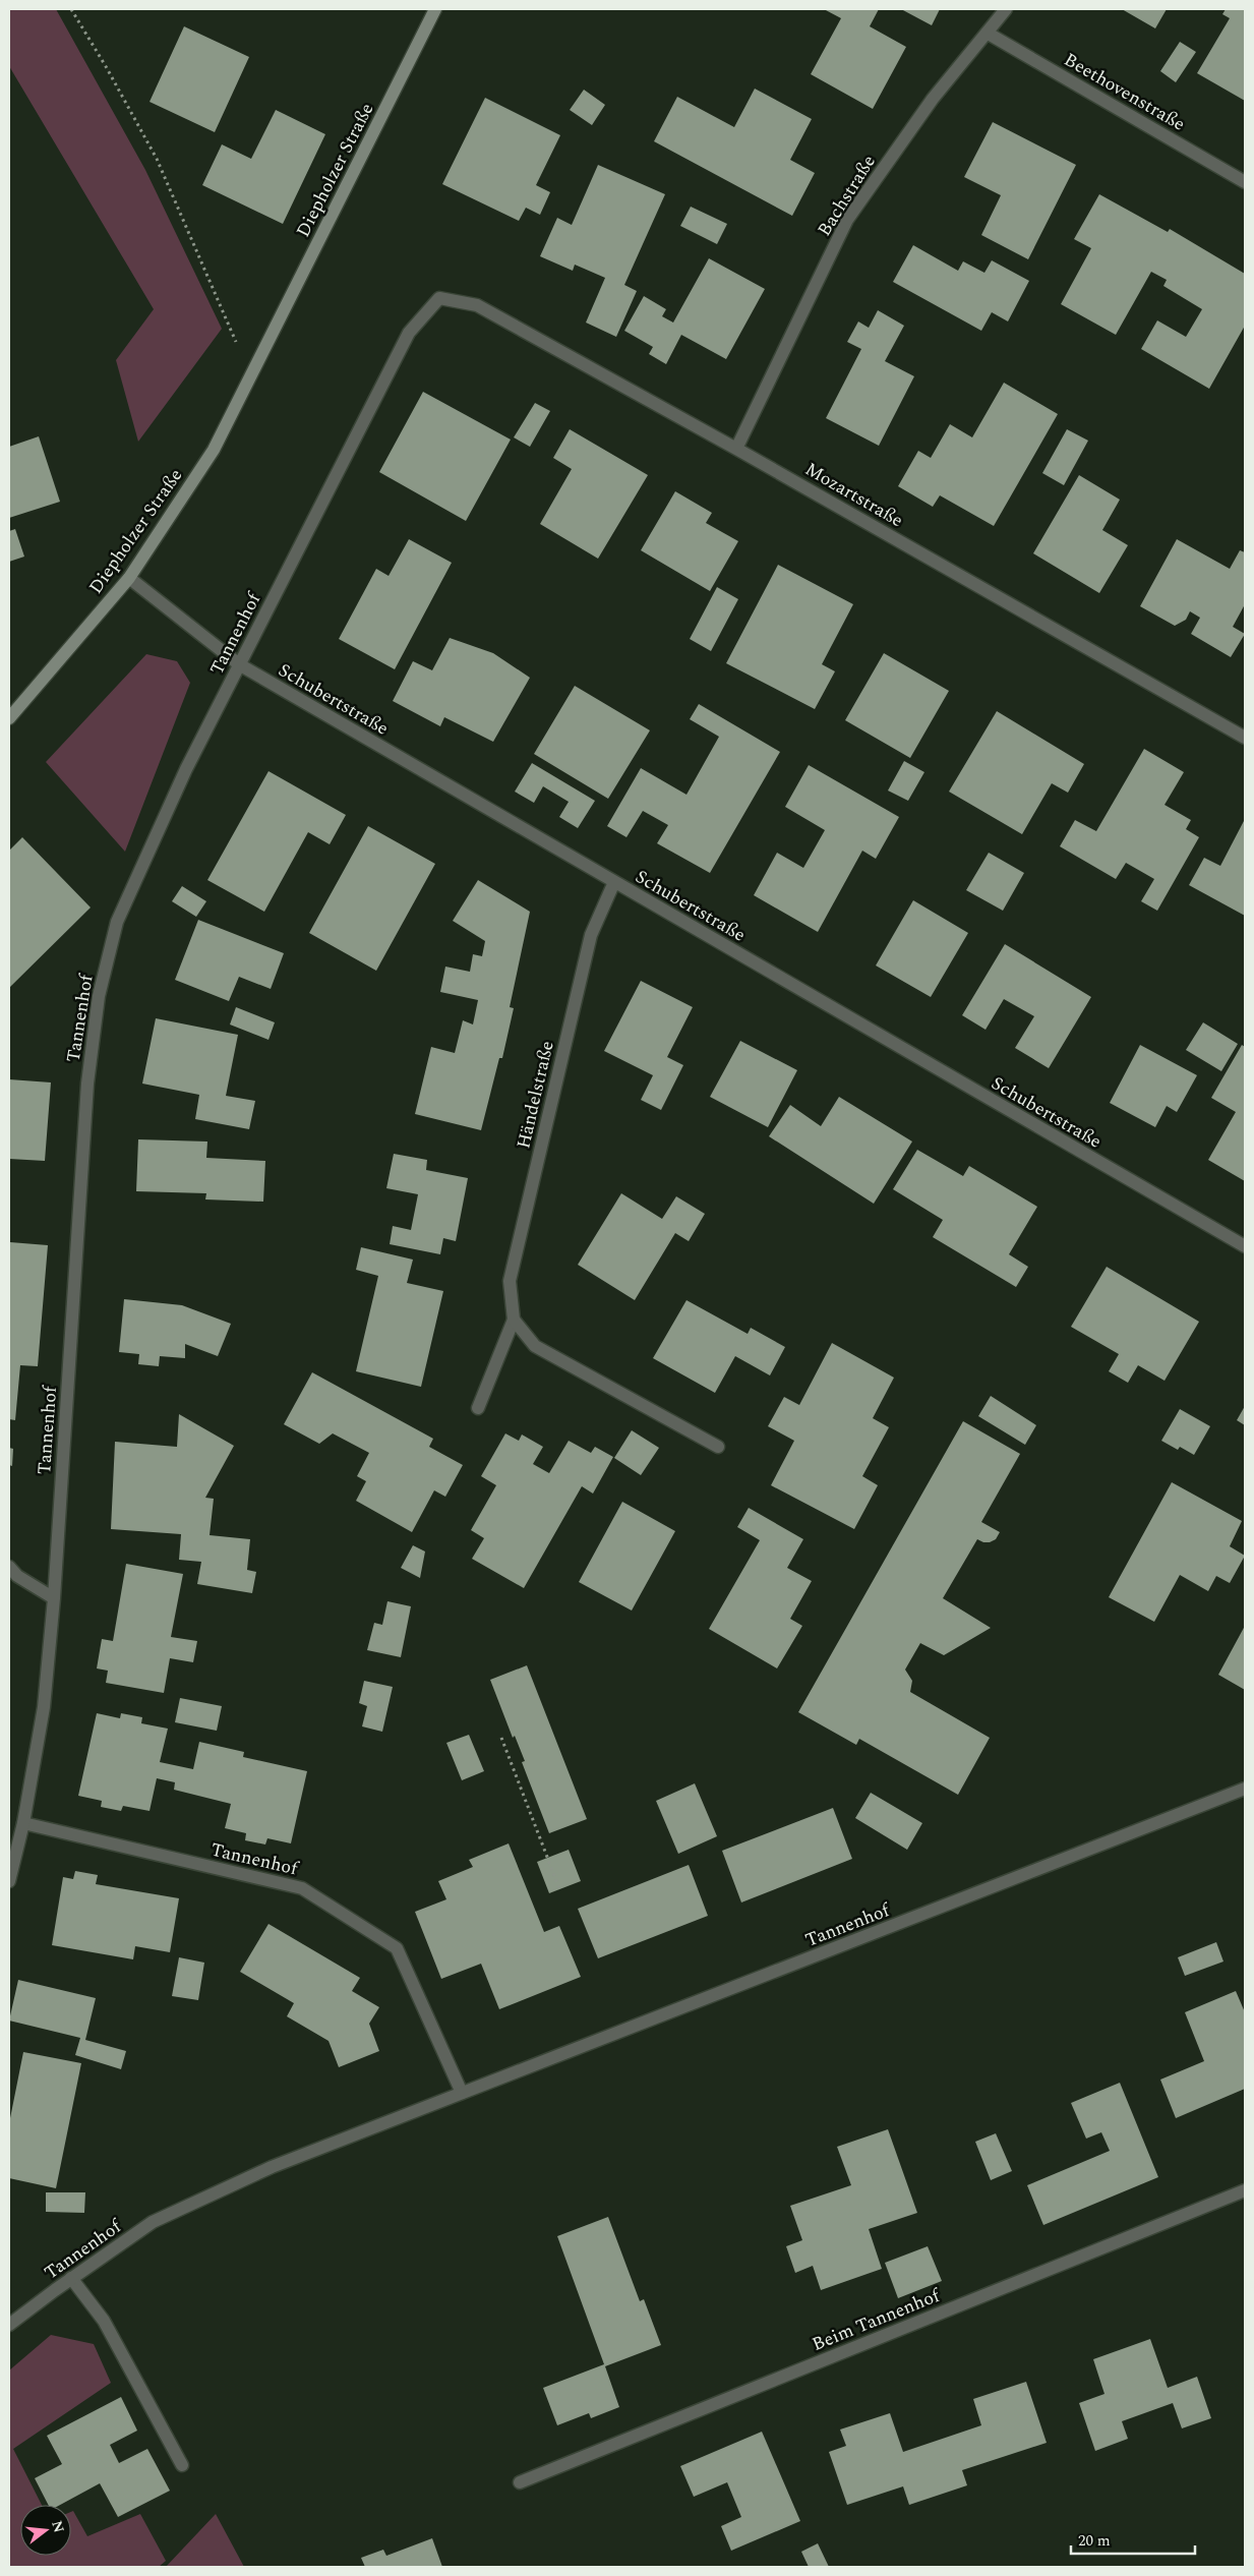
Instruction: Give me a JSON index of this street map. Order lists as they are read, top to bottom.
{
  "streets": {
    "main road": ["Diepholzer Straße"],
    "street": [
      "Beethovenstraße",
      "Bachstraße",
      "Mozartstraße",
      "Tannenhof",
      "Schubertstraße",
      "Händelstraße",
      "Beim Tannenhof"
    ]
  },
  "crossings": [
    ["Beethovenstraße", "Bachstraße"],
    ["Diepholzer Straße", "Schubertstraße"],
    ["Bachstraße", "Mozartstraße"],
    ["Mozartstraße", "Tannenhof"],
    ["Tannenhof", "Schubertstraße"],
    ["Schubertstraße", "Händelstraße"]
  ],
  "scale_bar": "20 m",
  "north": "right"
}
